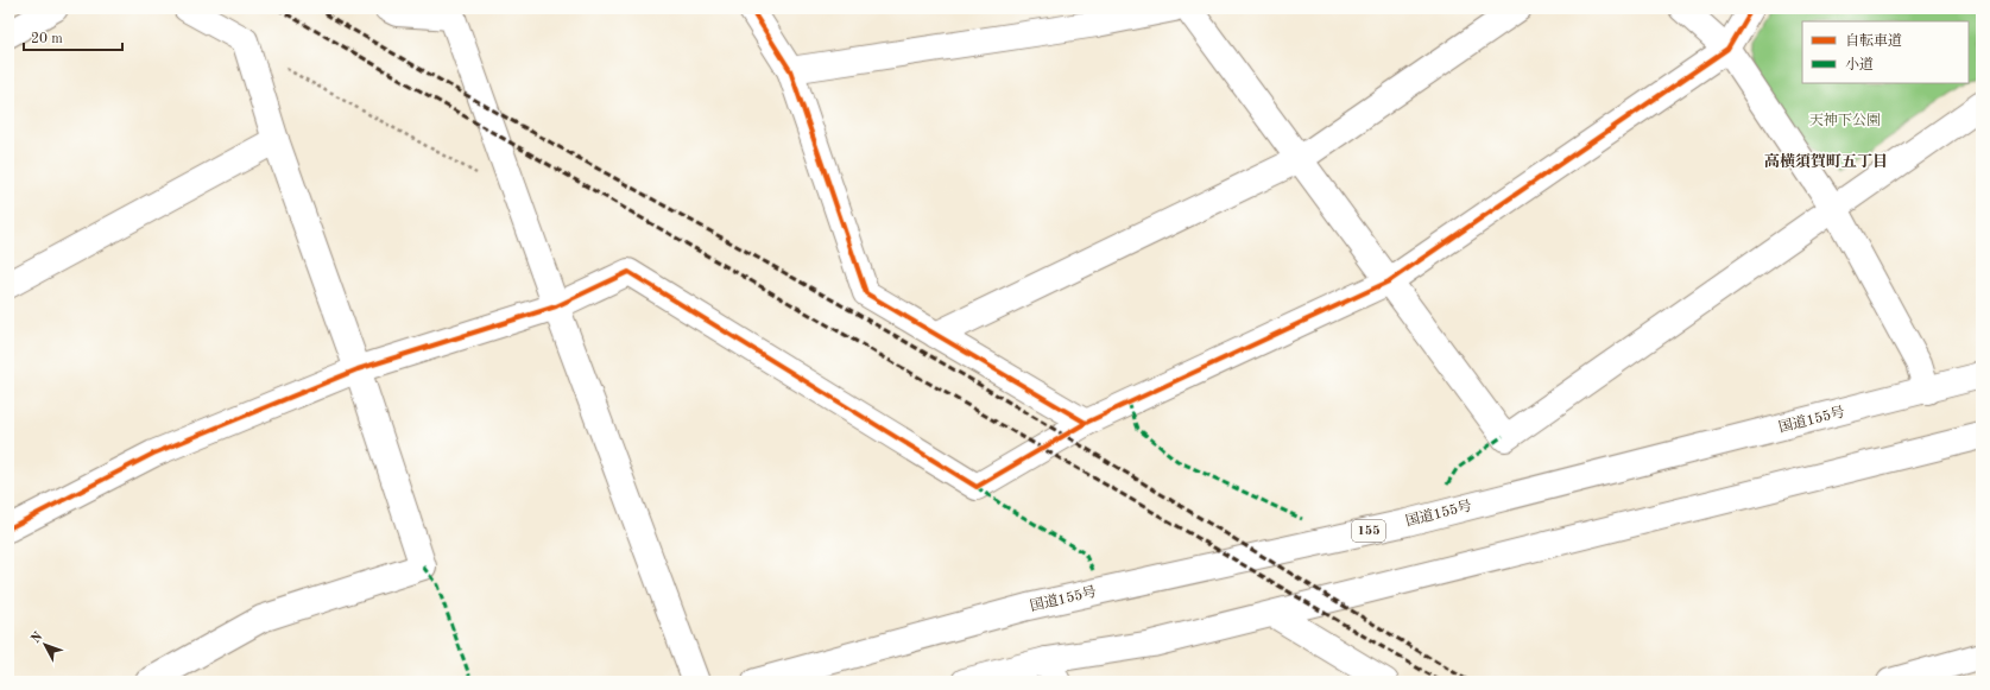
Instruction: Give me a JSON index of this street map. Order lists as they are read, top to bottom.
{
  "streets": {
    "main road": ["国道155号", "155"]
  },
  "districts": ["高横須賀町五丁目"],
  "parks": ["天神下公園"],
  "legend": ["自転車道", "小道"],
  "scale_bar": "20 m",
  "north": "top left"
}
